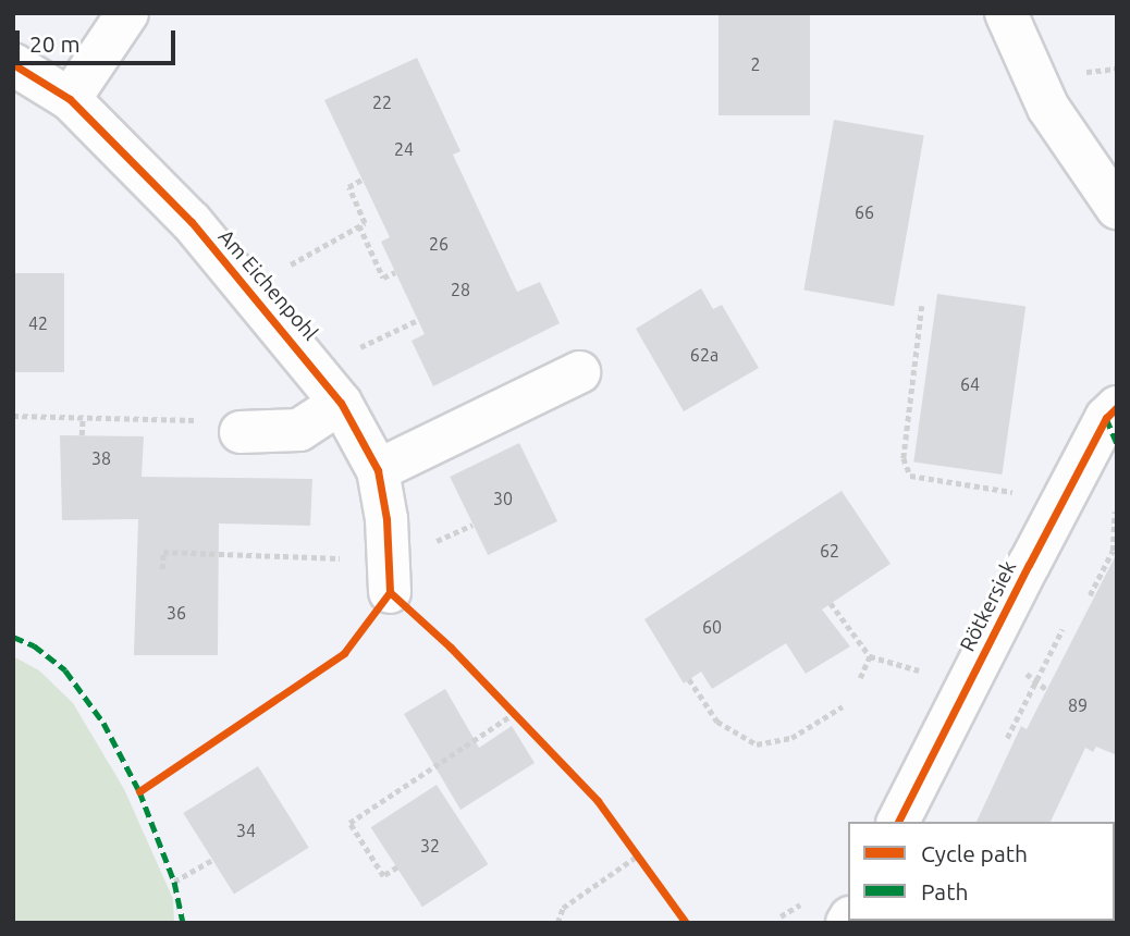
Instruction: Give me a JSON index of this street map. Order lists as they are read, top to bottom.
{
  "streets": {
    "street": ["Am Eichenpohl", "Rötkersiek"]
  },
  "house_numbers": [
    "2",
    "22",
    "24",
    "66",
    "26",
    "28",
    "42",
    "62a",
    "64",
    "38",
    "30",
    "62",
    "36",
    "60",
    "89",
    "34",
    "32"
  ],
  "legend": ["Cycle path", "Path"],
  "scale_bar": "20 m"
}
